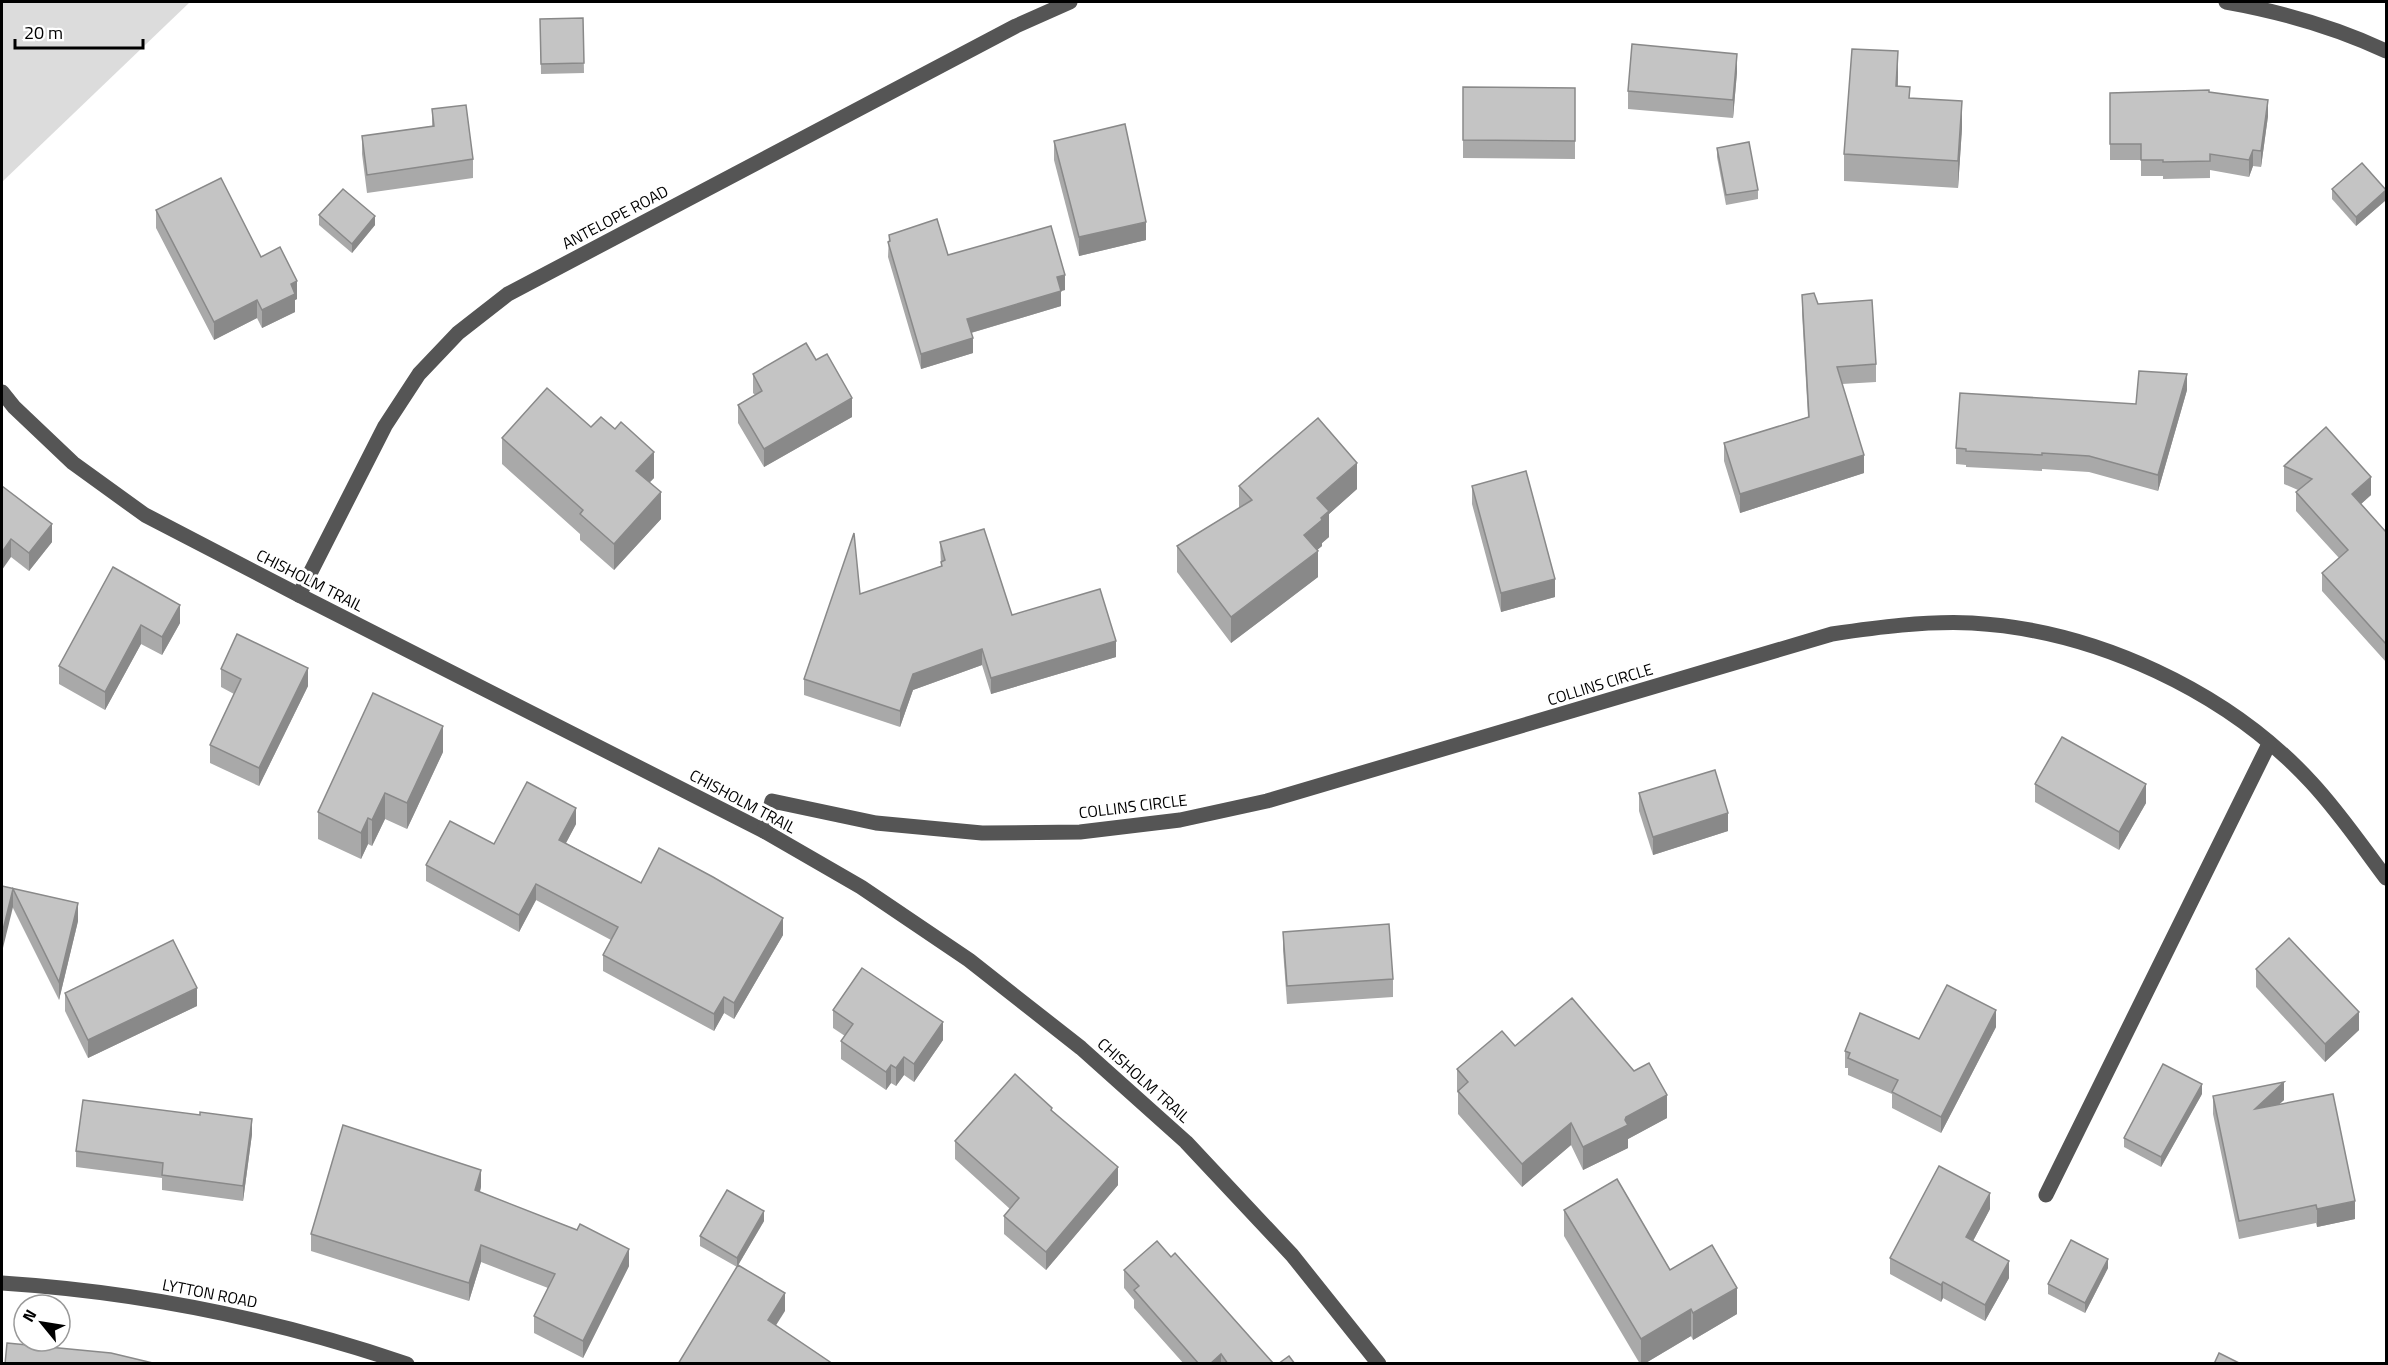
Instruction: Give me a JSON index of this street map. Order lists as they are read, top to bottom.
{
  "streets": {
    "street": [
      "ANTELOPE ROAD",
      "CHISHOLM TRAIL",
      "COLLINS CIRCLE",
      "LYTTON ROAD"
    ]
  },
  "crossings": [
    ["ANTELOPE ROAD", "CHISHOLM TRAIL"],
    ["CHISHOLM TRAIL", "COLLINS CIRCLE"]
  ],
  "scale_bar": "20 m",
  "north": "top left"
}
